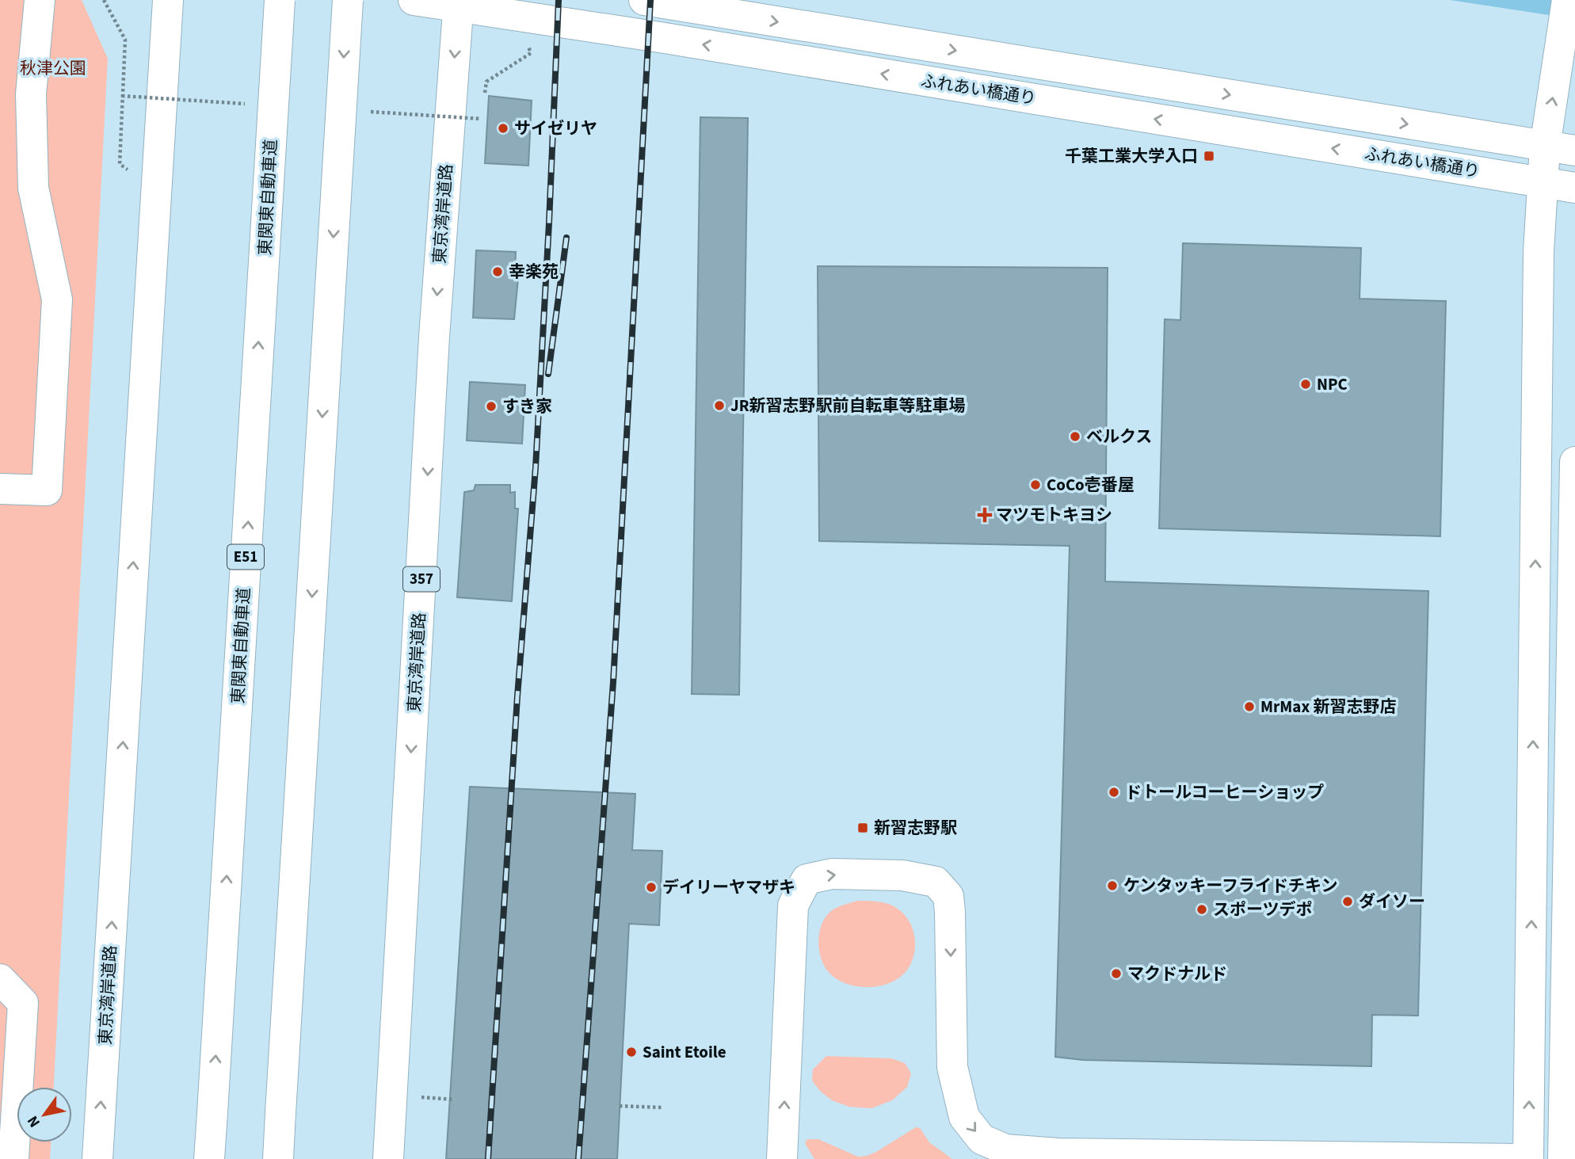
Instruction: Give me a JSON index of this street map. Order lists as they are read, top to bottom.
{
  "streets": {
    "main road": [
      "ふれあい橋通り",
      "東関東自動車道",
      "東京湾岸道路",
      "E51",
      "357"
    ]
  },
  "crossings": [
    ["ふれあい橋通り", "東京湾岸道路"]
  ],
  "parks": ["秋津公園"],
  "places": {
    "other": [
      "サイゼリヤ",
      "幸楽苑",
      "NPC",
      "JR新習志野駅前自転車等駐車場",
      "すき家",
      "ベルクス",
      "CoCo壱番屋",
      "MrMax 新習志野店",
      "ドトールコーヒーショップ",
      "ケンタッキーフライドチキン",
      "デイリーヤマザキ",
      "ダイソー",
      "スポーツデポ",
      "マクドナルド",
      "Saint Etoile"
    ],
    "transit": ["千葉工業大学入口", "新習志野駅"],
    "health": ["マツモトキヨシ"]
  },
  "north": "bottom left"
}
